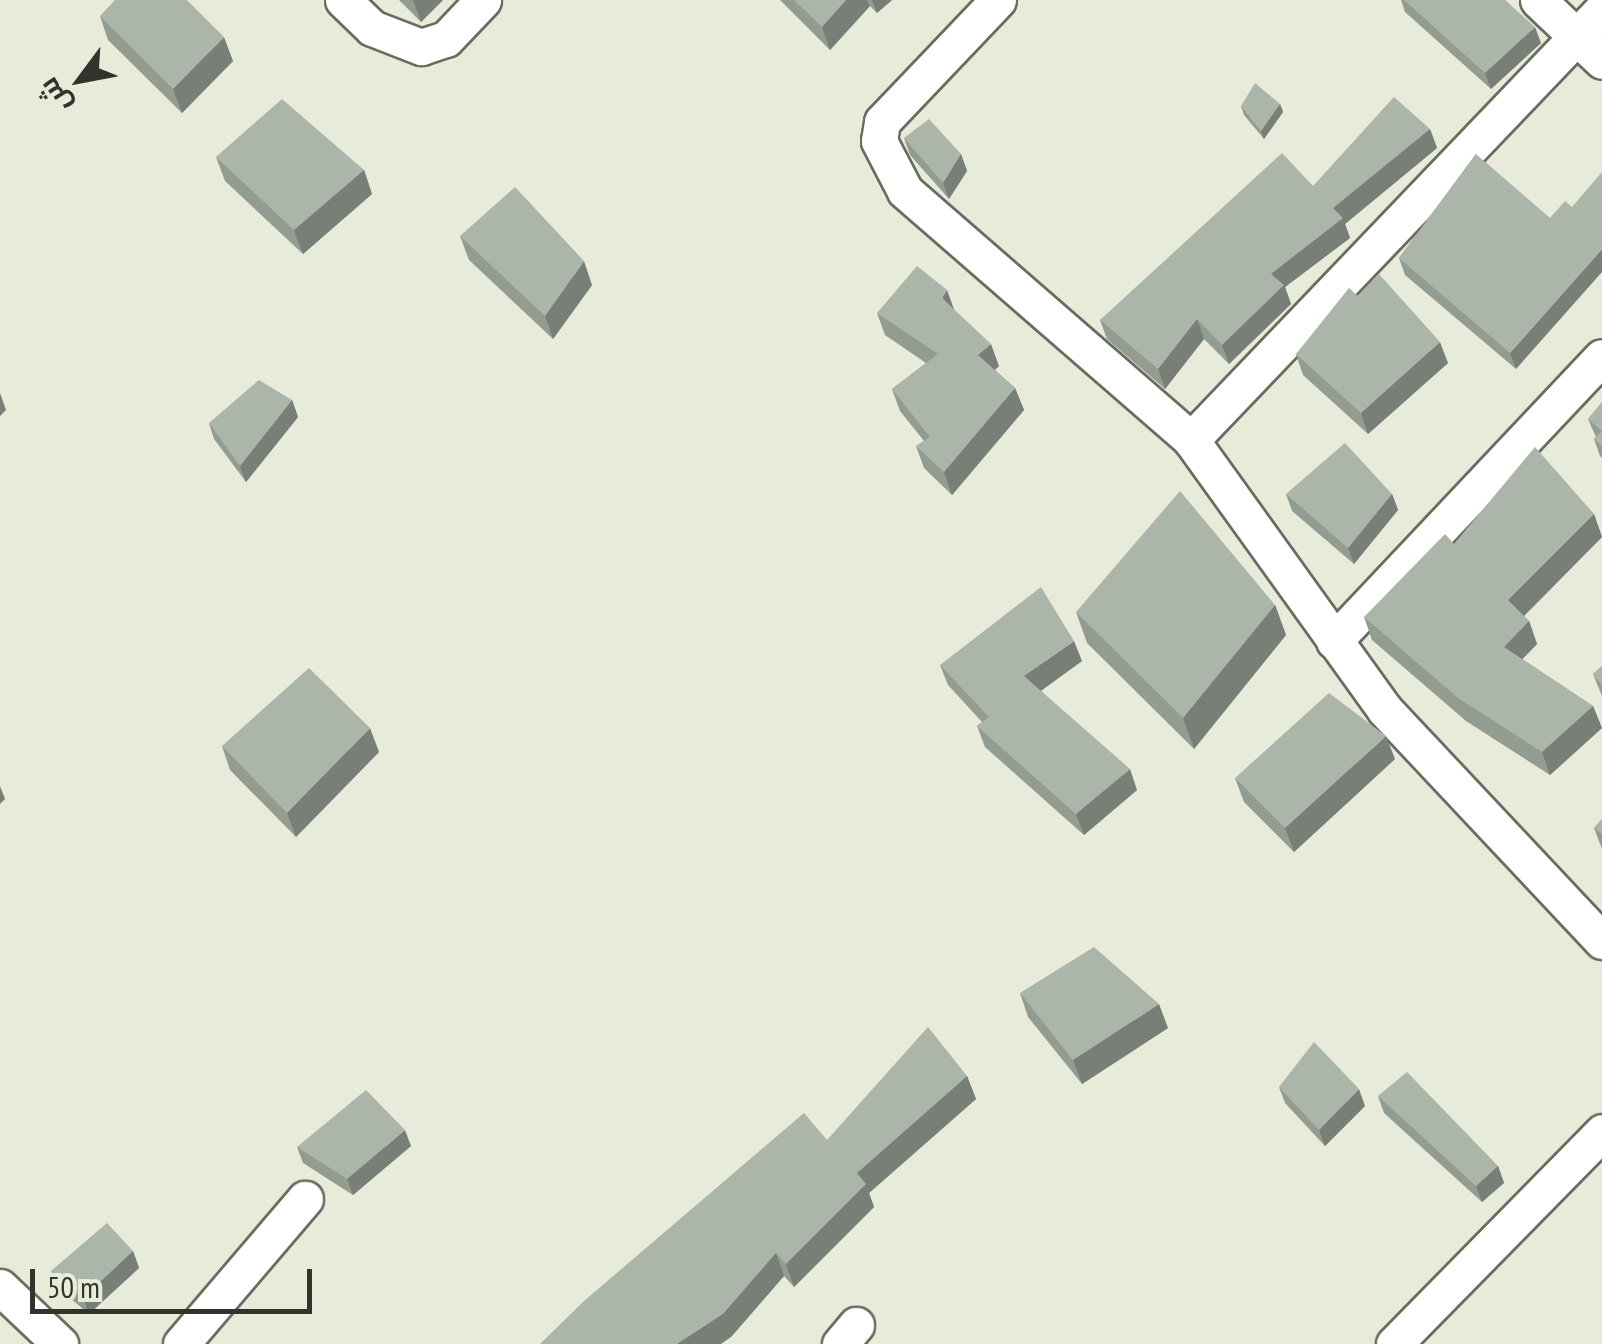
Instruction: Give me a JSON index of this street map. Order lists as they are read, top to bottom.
{
  "scale_bar": "50 m",
  "north": "bottom left"
}
